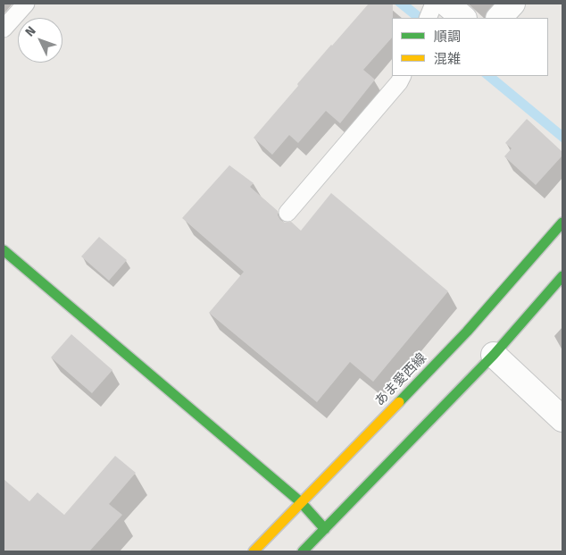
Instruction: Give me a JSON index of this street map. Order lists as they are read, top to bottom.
{
  "streets": {
    "main road": ["あま愛西線"]
  },
  "legend": ["順調", "混雑"],
  "north": "top left"
}
